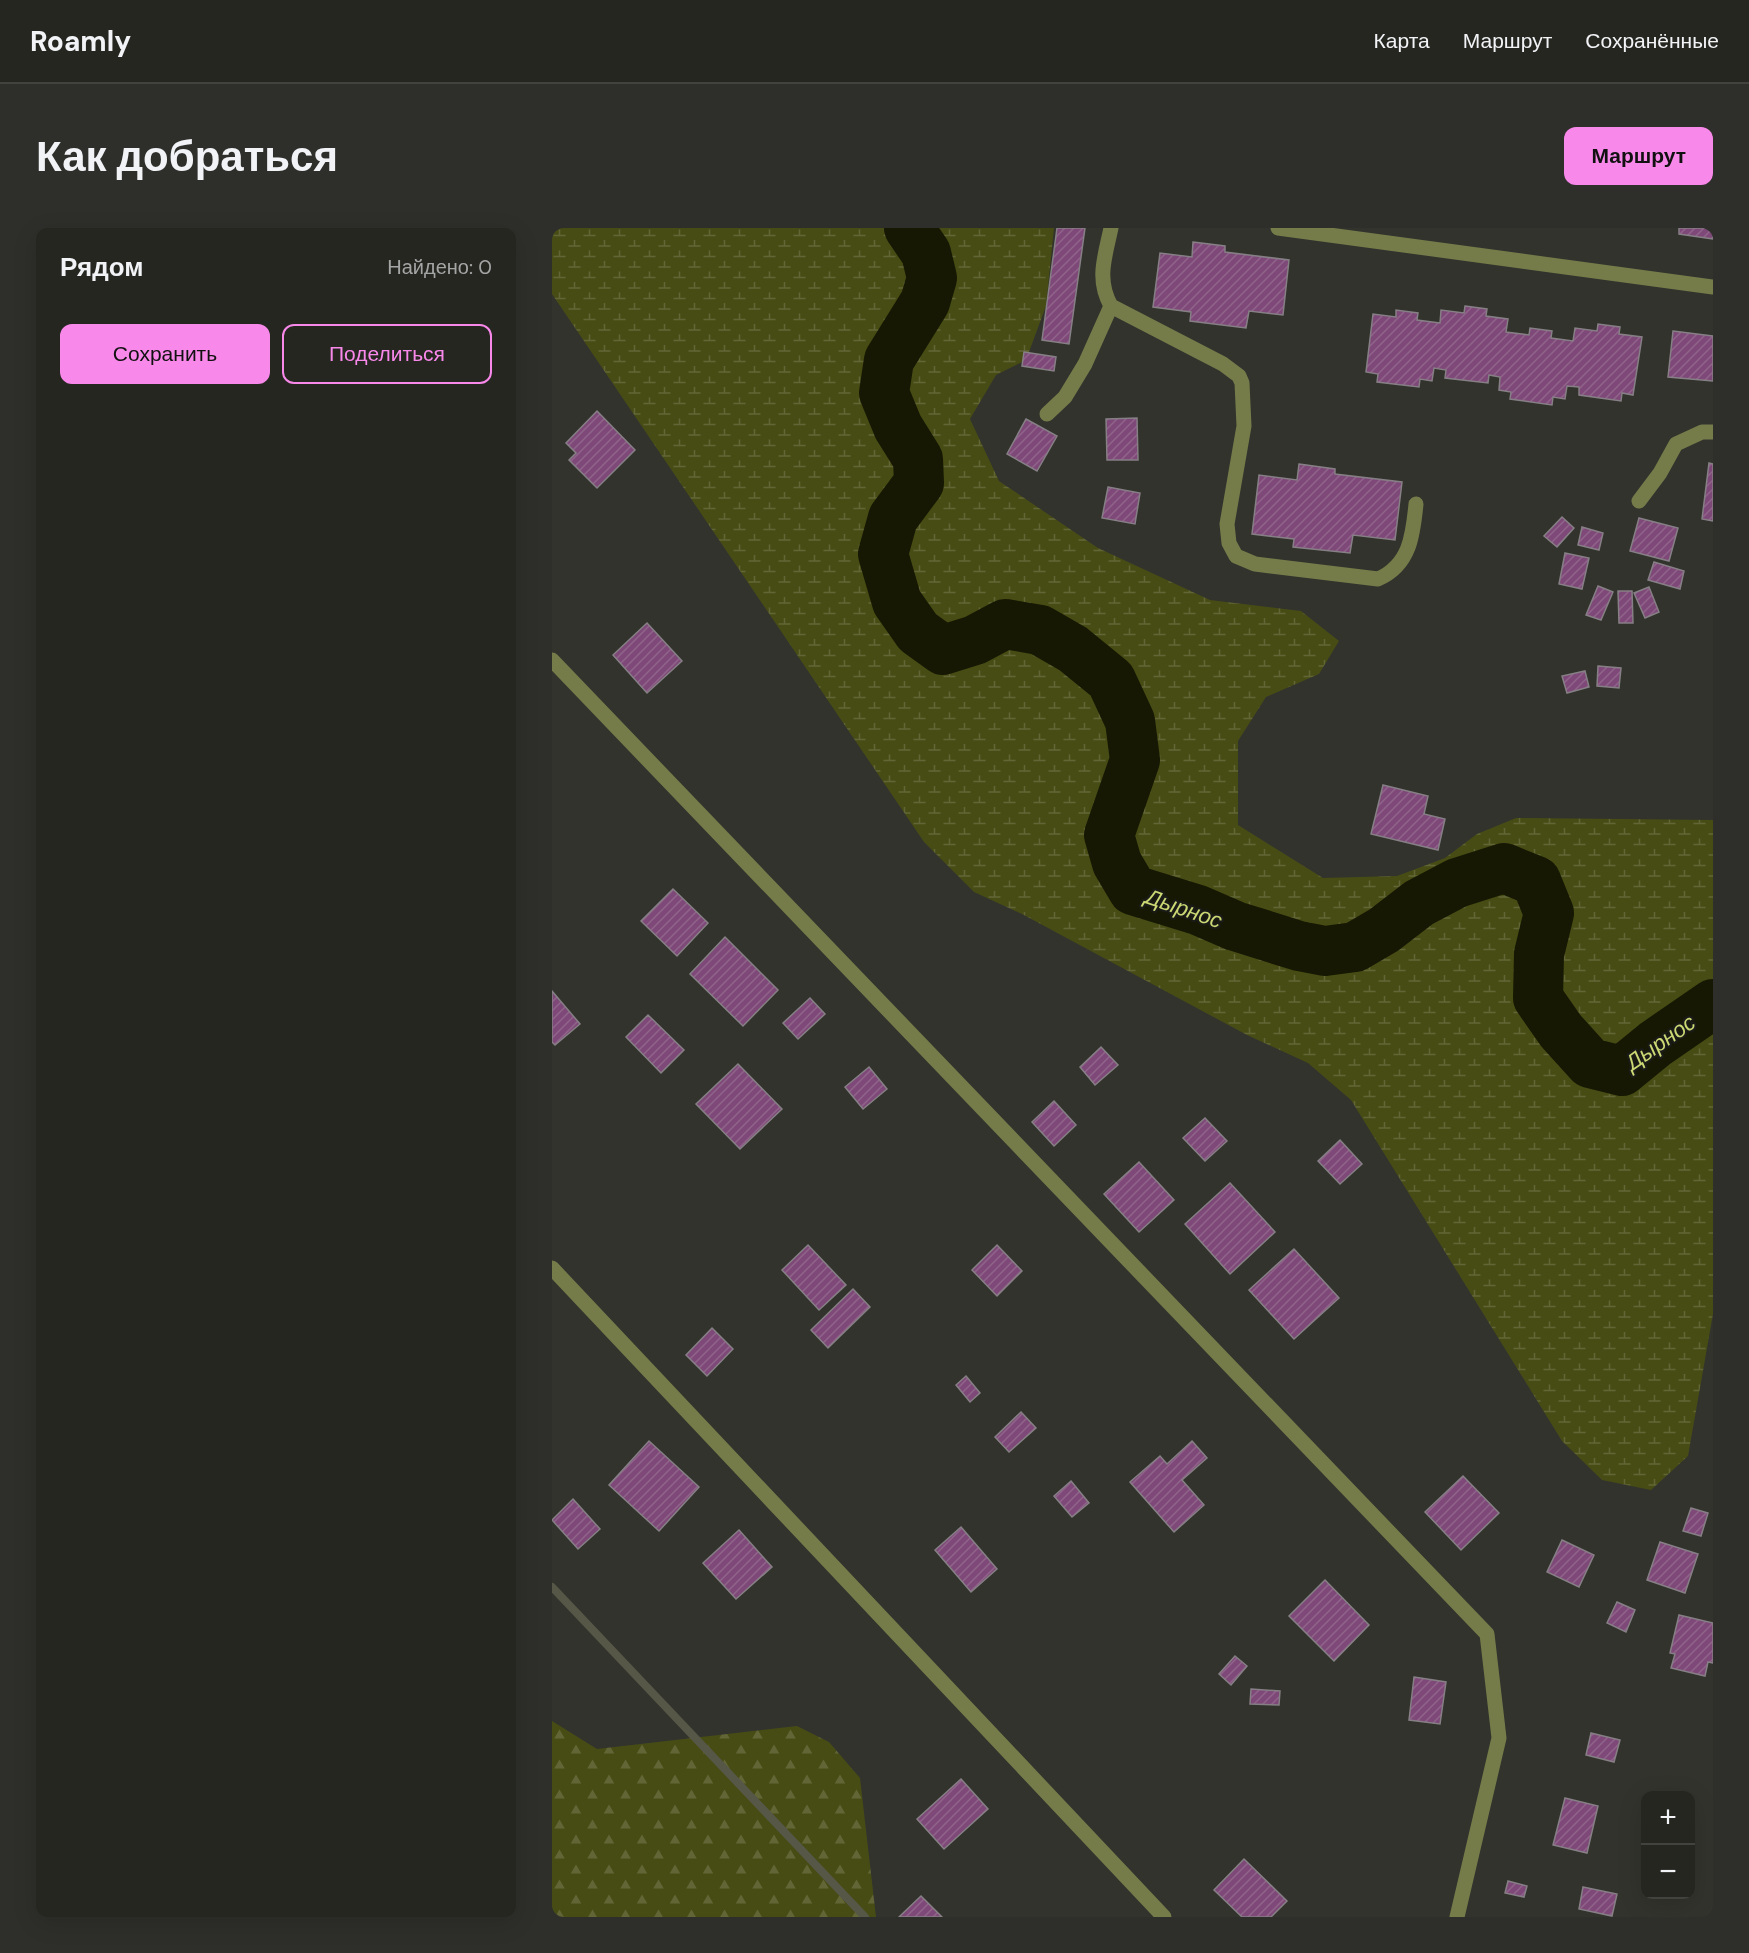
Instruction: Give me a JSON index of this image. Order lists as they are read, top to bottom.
{
  "water": ["Дырнос"],
  "page": {
    "header": "Roamly",
    "nav": ["Карта", "Маршрут", "Сохранённые"],
    "buttons": [
      "Маршрут",
      ["Сохранить", "Поделиться"]
    ],
    "title": "Как добраться",
    "heading": ["Рядом", "Найдено: 0"],
    "map_buttons": ["+", "−"]
  }
}
